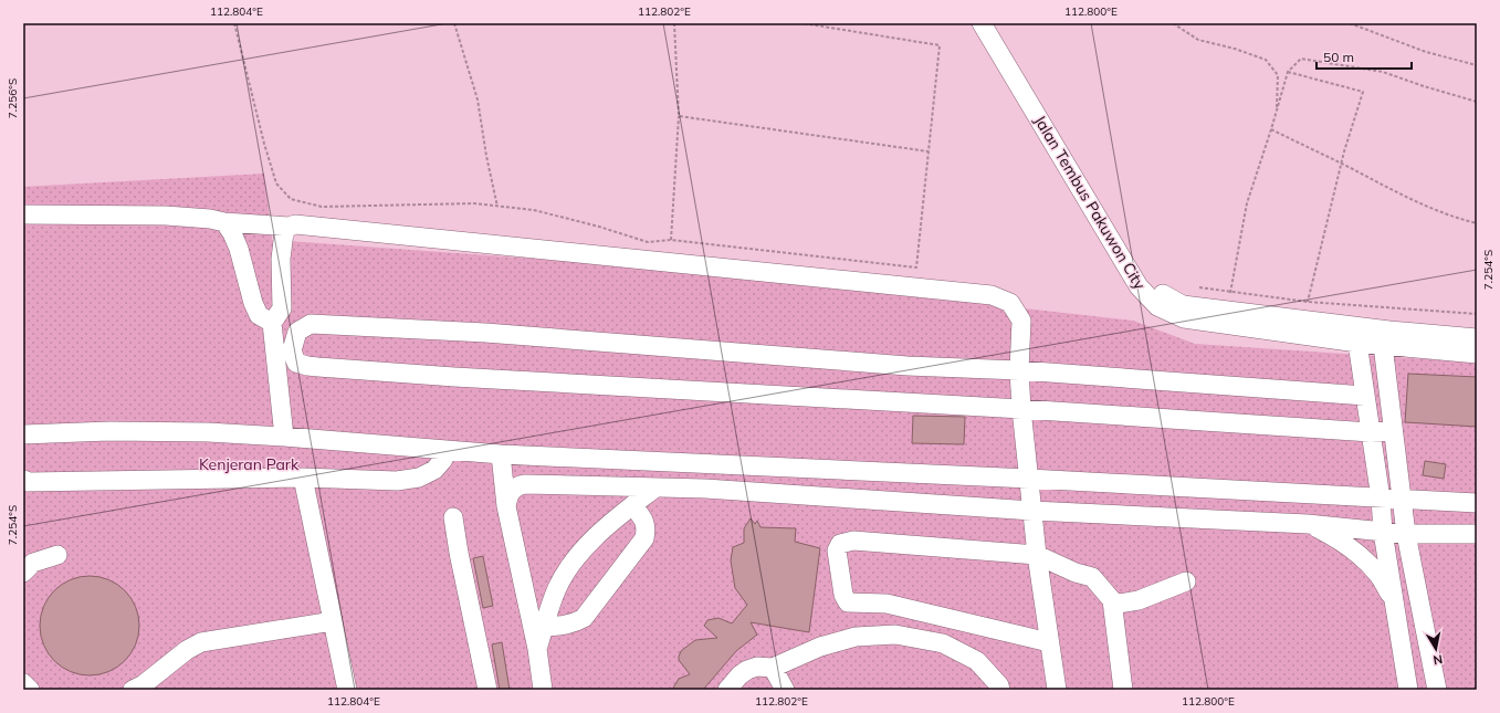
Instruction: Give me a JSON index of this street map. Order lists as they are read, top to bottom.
{
  "streets": {
    "street": ["Jalan Tembus Pakuwon City"]
  },
  "parks": ["Kenjeran Park"],
  "scale_bar": "50 m",
  "north": "bottom",
  "coordinates": [
    "112.804°E",
    "112.802°E",
    "112.800°E",
    "7.256°S",
    "7.254°S"
  ]
}
